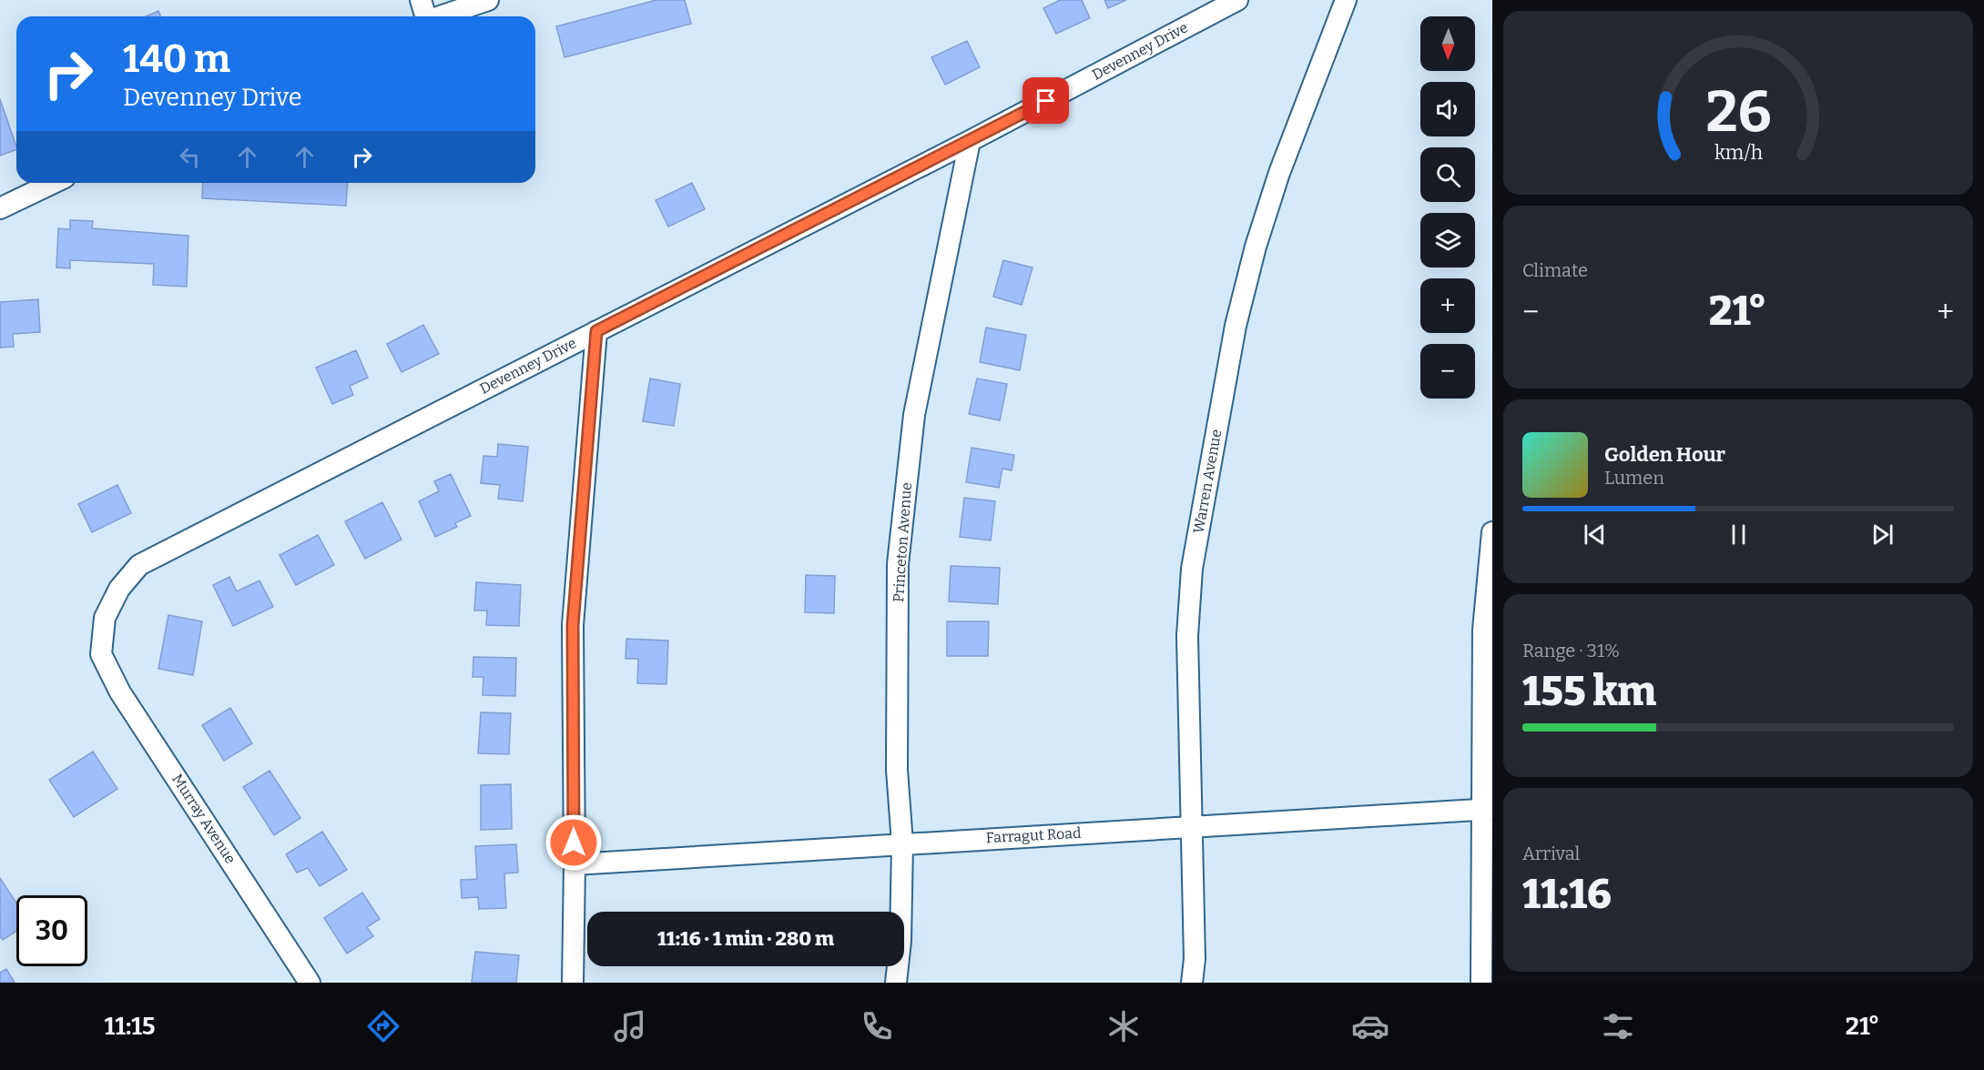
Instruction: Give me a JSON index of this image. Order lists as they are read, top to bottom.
{
  "streets": {
    "street": [
      "Devenney Drive",
      "Warren Avenue",
      "Princeton Avenue",
      "Murray Avenue",
      "Farragut Road"
    ]
  },
  "crossings": [
    ["Devenney Drive", "Princeton Avenue"],
    ["Devenney Drive", "Murray Avenue"],
    ["Warren Avenue", "Farragut Road"],
    ["Princeton Avenue", "Farragut Road"]
  ],
  "north": "bottom",
  "page": {
    "map_buttons": ["+", "−"],
    "turn": ["140 m", "Devenney Drive"],
    "tile": [
      "Climate",
      ["Range · 31%", "155 km"],
      ["Arrival", "11:16"]
    ],
    "heat": ["−", "21°", "+"],
    "song": ["Golden Hour", "Lumen"],
    "limit": "30",
    "trip": "11:16 · 1 min · 280 m",
    "tabs": ["11:15", "21°"],
    "gauge": ["26", "km/h"]
  }
}
